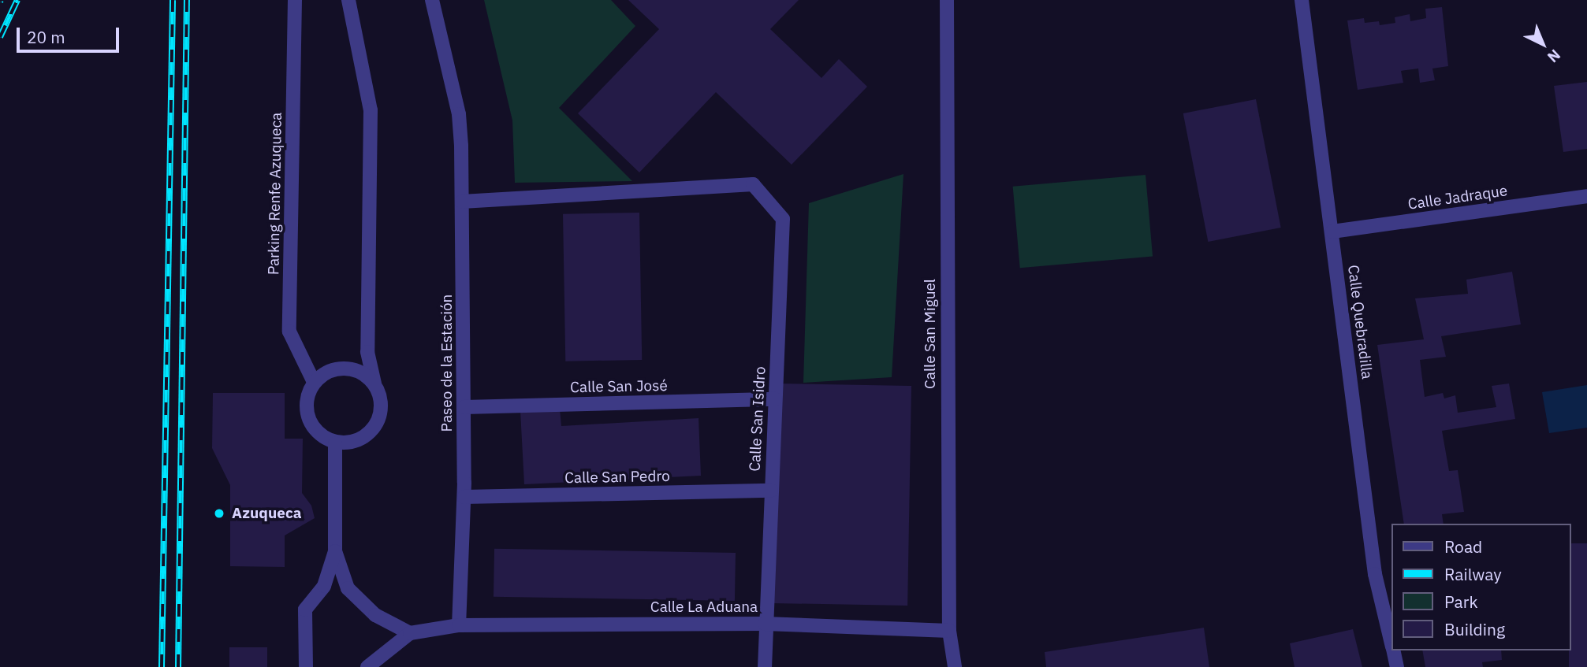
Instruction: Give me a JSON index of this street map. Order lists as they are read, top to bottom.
{
  "streets": {
    "street": [
      "Parking Renfe Azuqueca",
      "Calle Jadraque",
      "Calle Quebradilla",
      "Calle San Miguel",
      "Paseo de la Estación",
      "Calle San José",
      "Calle San Isidro",
      "Calle San Pedro",
      "Calle La Aduana"
    ]
  },
  "crossings": [
    ["Calle Jadraque", "Calle Quebradilla"],
    ["Calle San Miguel", "Calle La Aduana"],
    ["Paseo de la Estación", "Calle San José"],
    ["Paseo de la Estación", "Calle San Isidro"],
    ["Paseo de la Estación", "Calle San Pedro"],
    ["Paseo de la Estación", "Calle La Aduana"],
    ["Calle San José", "Calle San Isidro"],
    ["Calle San Isidro", "Calle San Pedro"],
    ["Calle San Isidro", "Calle La Aduana"]
  ],
  "places": ["Azuqueca"],
  "legend": [
    "Road",
    "Railway",
    "Park",
    "Building"
  ],
  "scale_bar": "20 m",
  "north": "bottom right"
}
